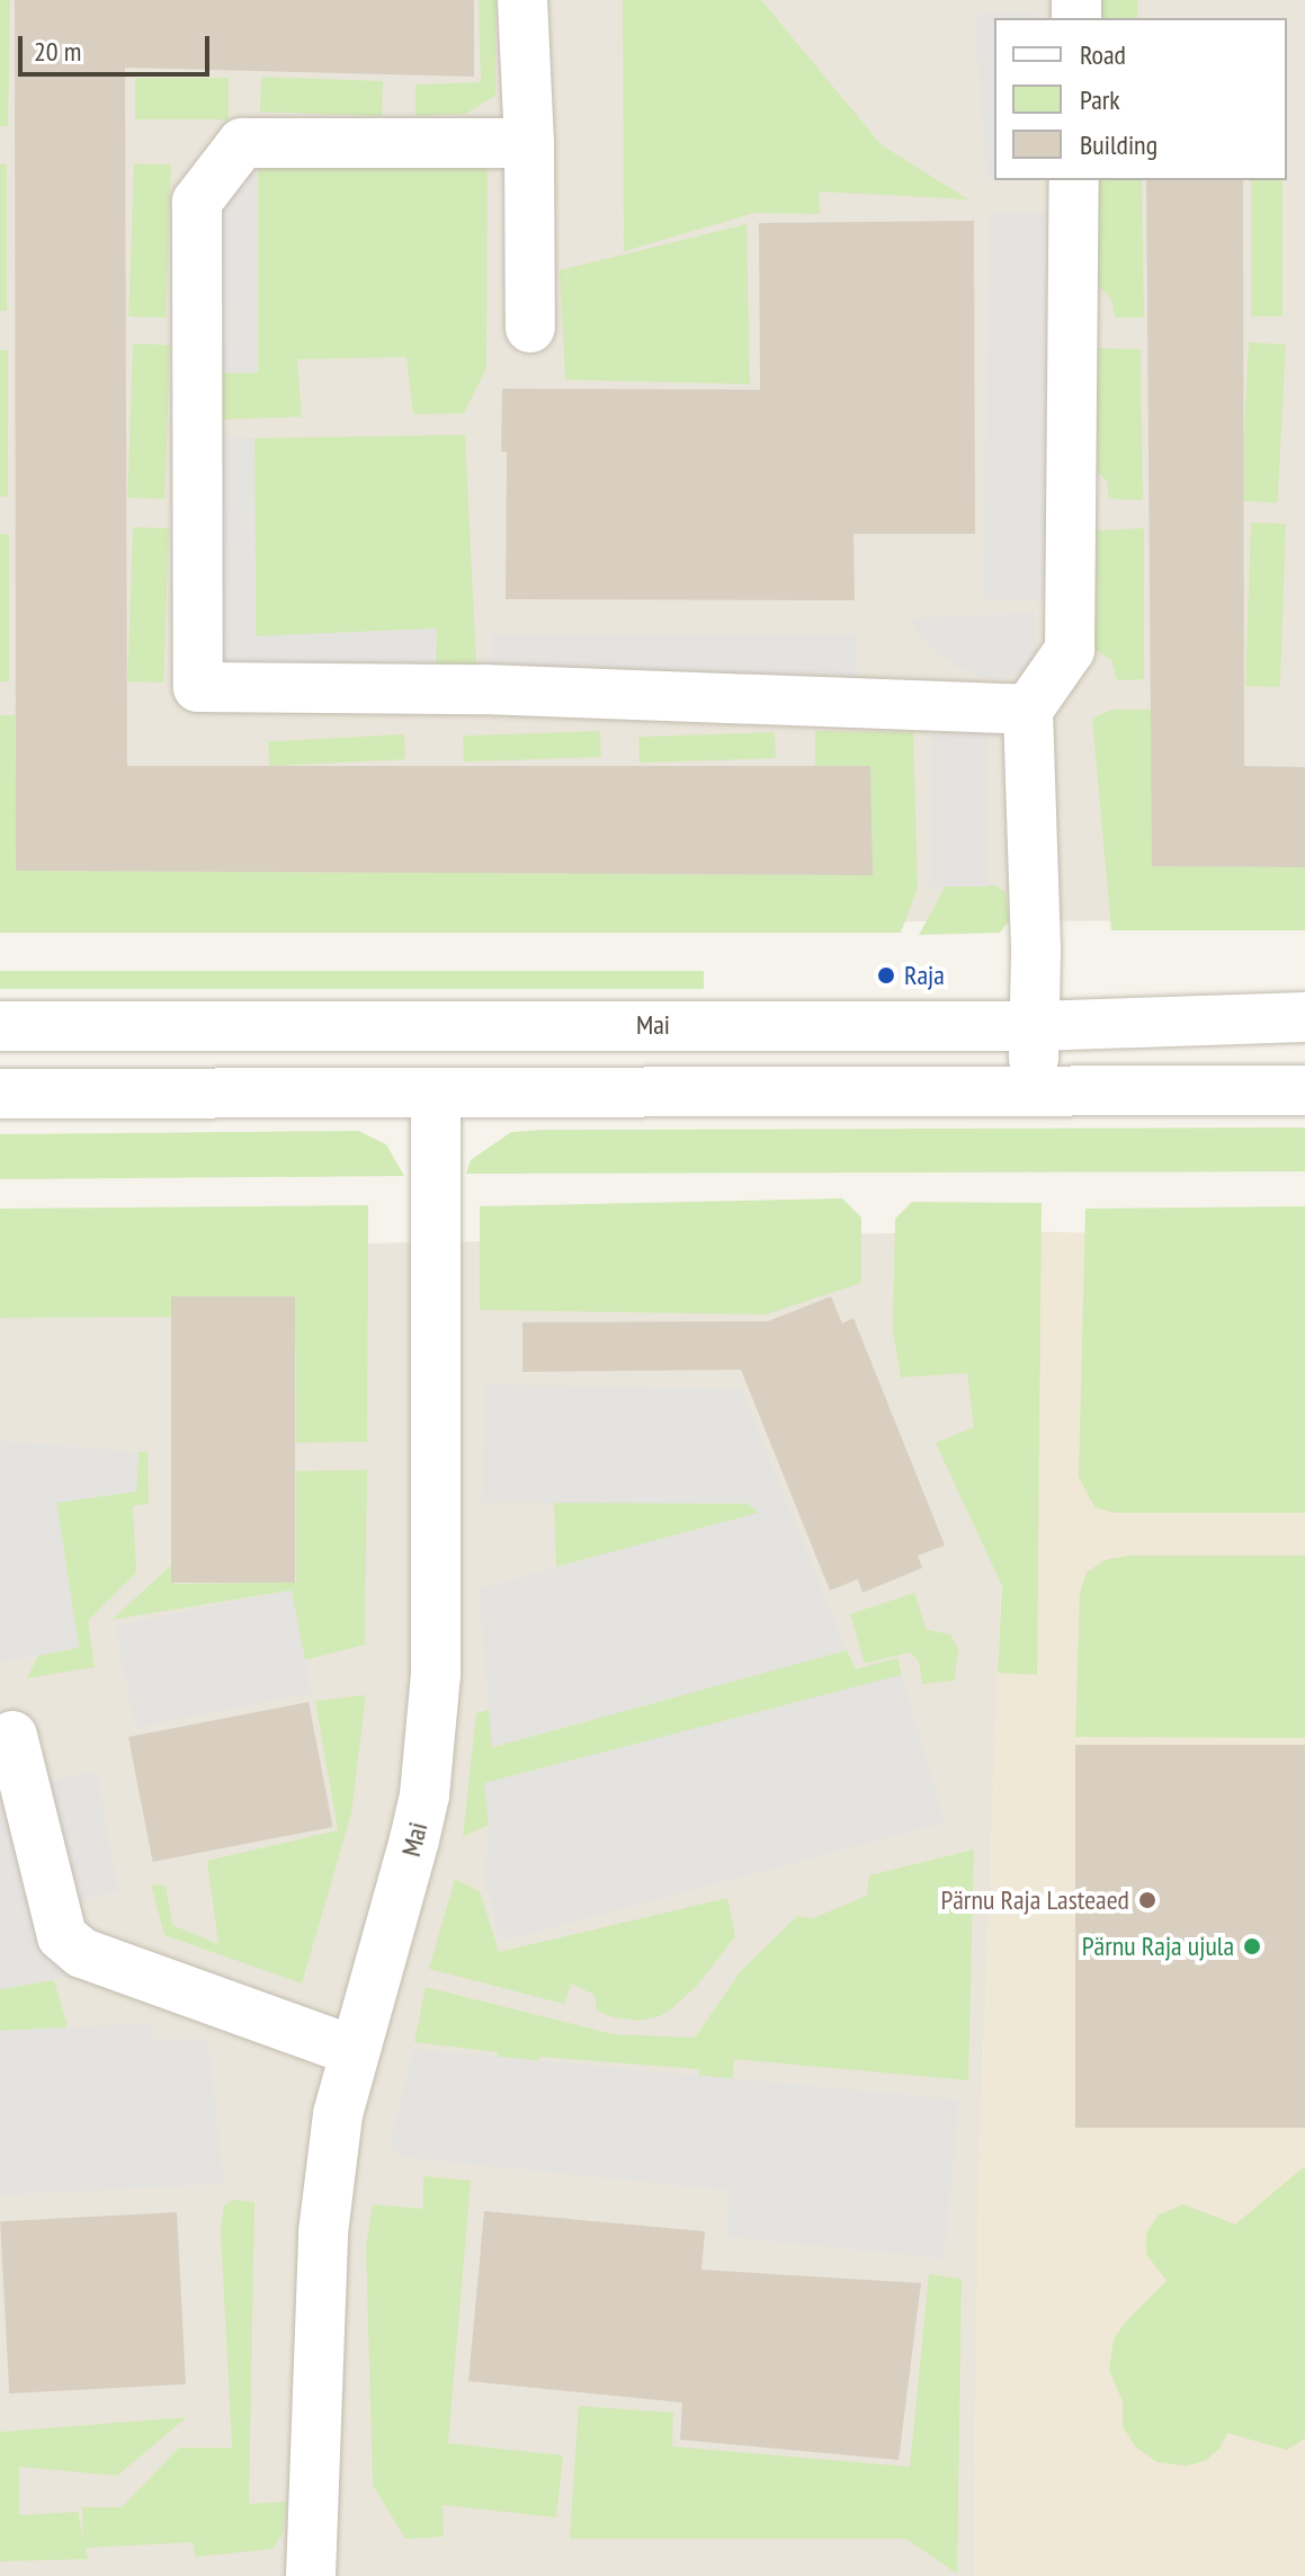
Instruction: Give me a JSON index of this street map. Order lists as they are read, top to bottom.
{
  "streets": {
    "street": ["Mai"]
  },
  "places": ["Raja", "Pärnu Raja Lasteaed", "Pärnu Raja ujula"],
  "legend": ["Road", "Park", "Building"],
  "scale_bar": "20 m"
}
